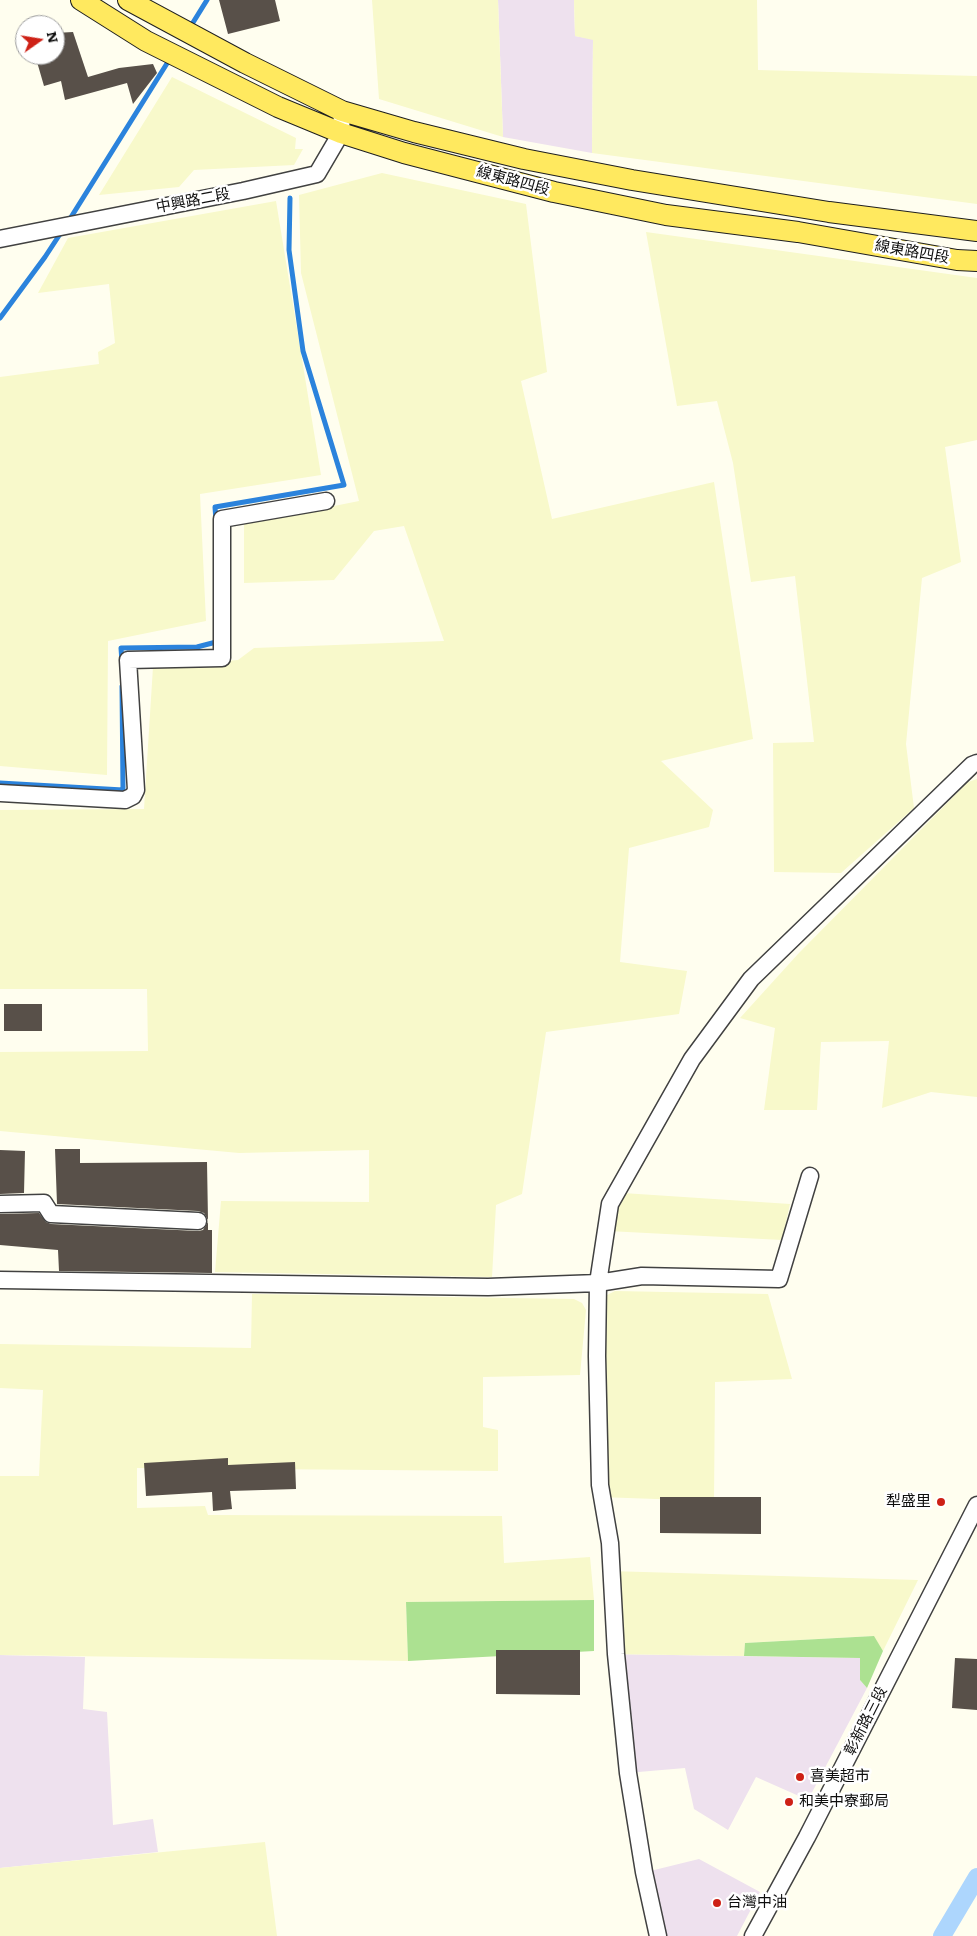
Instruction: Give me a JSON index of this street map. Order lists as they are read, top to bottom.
{
  "streets": {
    "main road": ["線東路四段"],
    "street": ["中興路二段", "彰新路三段"]
  },
  "crossings": [
    ["線東路四段", "中興路二段"]
  ],
  "places": [
    "犁盛里",
    "喜美超市",
    "和美中寮郵局",
    "台灣中油"
  ],
  "north": "right"
}
